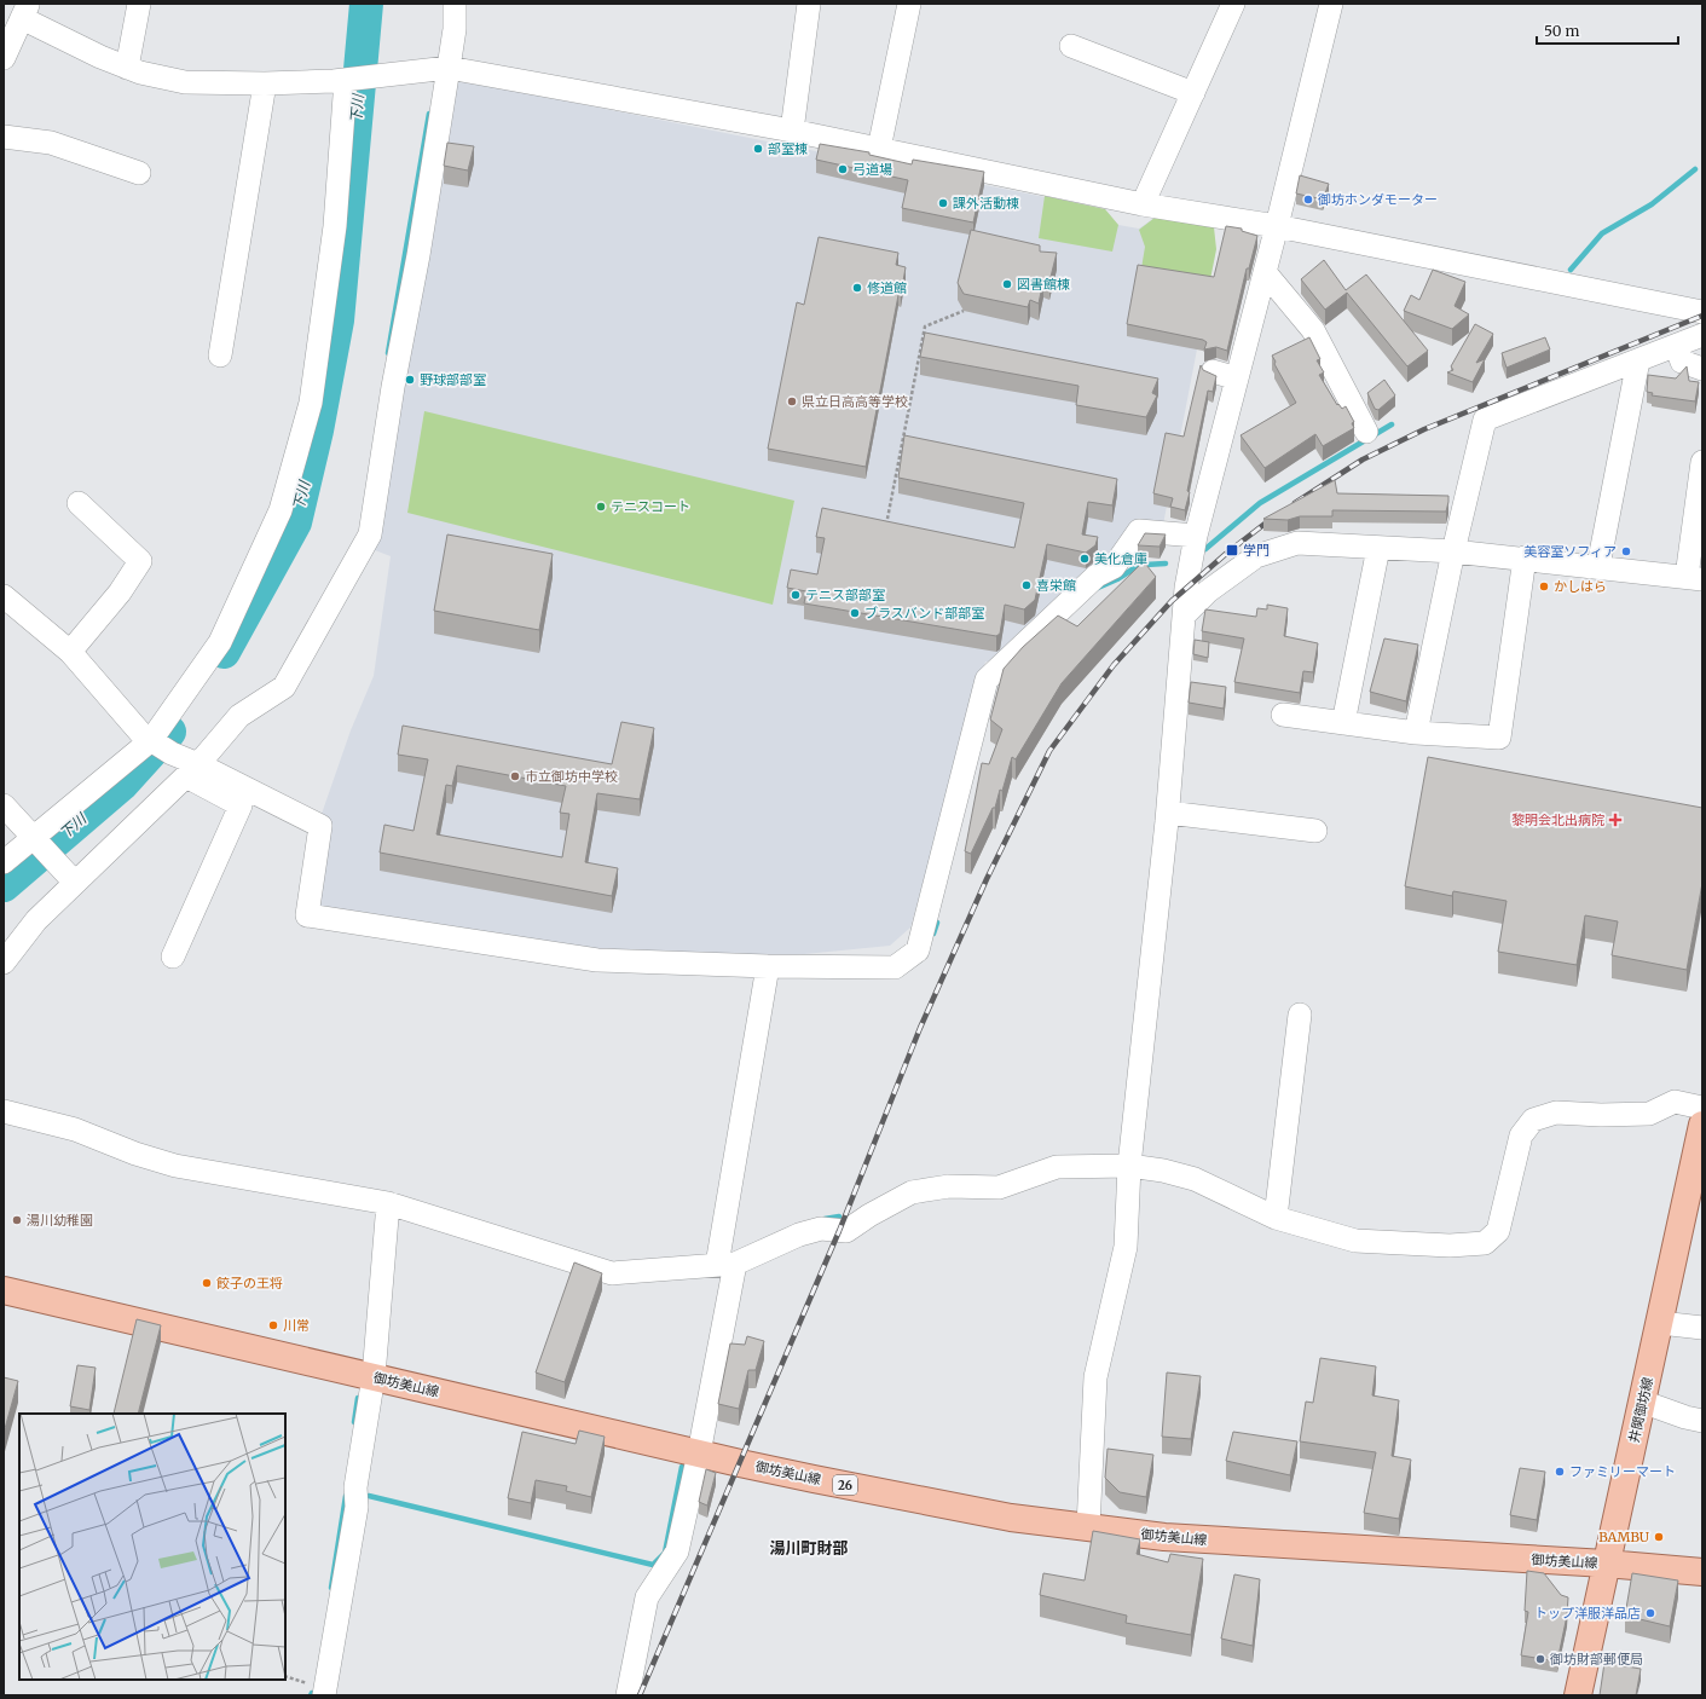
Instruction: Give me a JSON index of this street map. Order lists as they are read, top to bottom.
{
  "streets": {
    "main road": ["御坊美山線", "井関御坊線", "26"]
  },
  "crossings": [
    ["御坊美山線", "井関御坊線"]
  ],
  "districts": ["湯川町財部"],
  "water": ["下川"],
  "places": {
    "other": [
      "部室棟",
      "弓道場",
      "御坊ホンダモーター",
      "課外活動棟",
      "図書館棟",
      "修道館",
      "野球部部室",
      "県立日高高等学校",
      "テニスコート",
      "美容室ソフィア",
      "美化倉庫",
      "喜栄館",
      "かしはら",
      "テニス部部室",
      "ブラスバンド部部室",
      "市立御坊中学校",
      "湯川幼稚園",
      "餃子の王将",
      "川常",
      "ファミリーマート",
      "BAMBU",
      "トップ洋服洋品店",
      "御坊財部郵便局"
    ],
    "transit": ["学門"],
    "health": ["黎明会北出病院"]
  },
  "scale_bar": "50 m"
}
